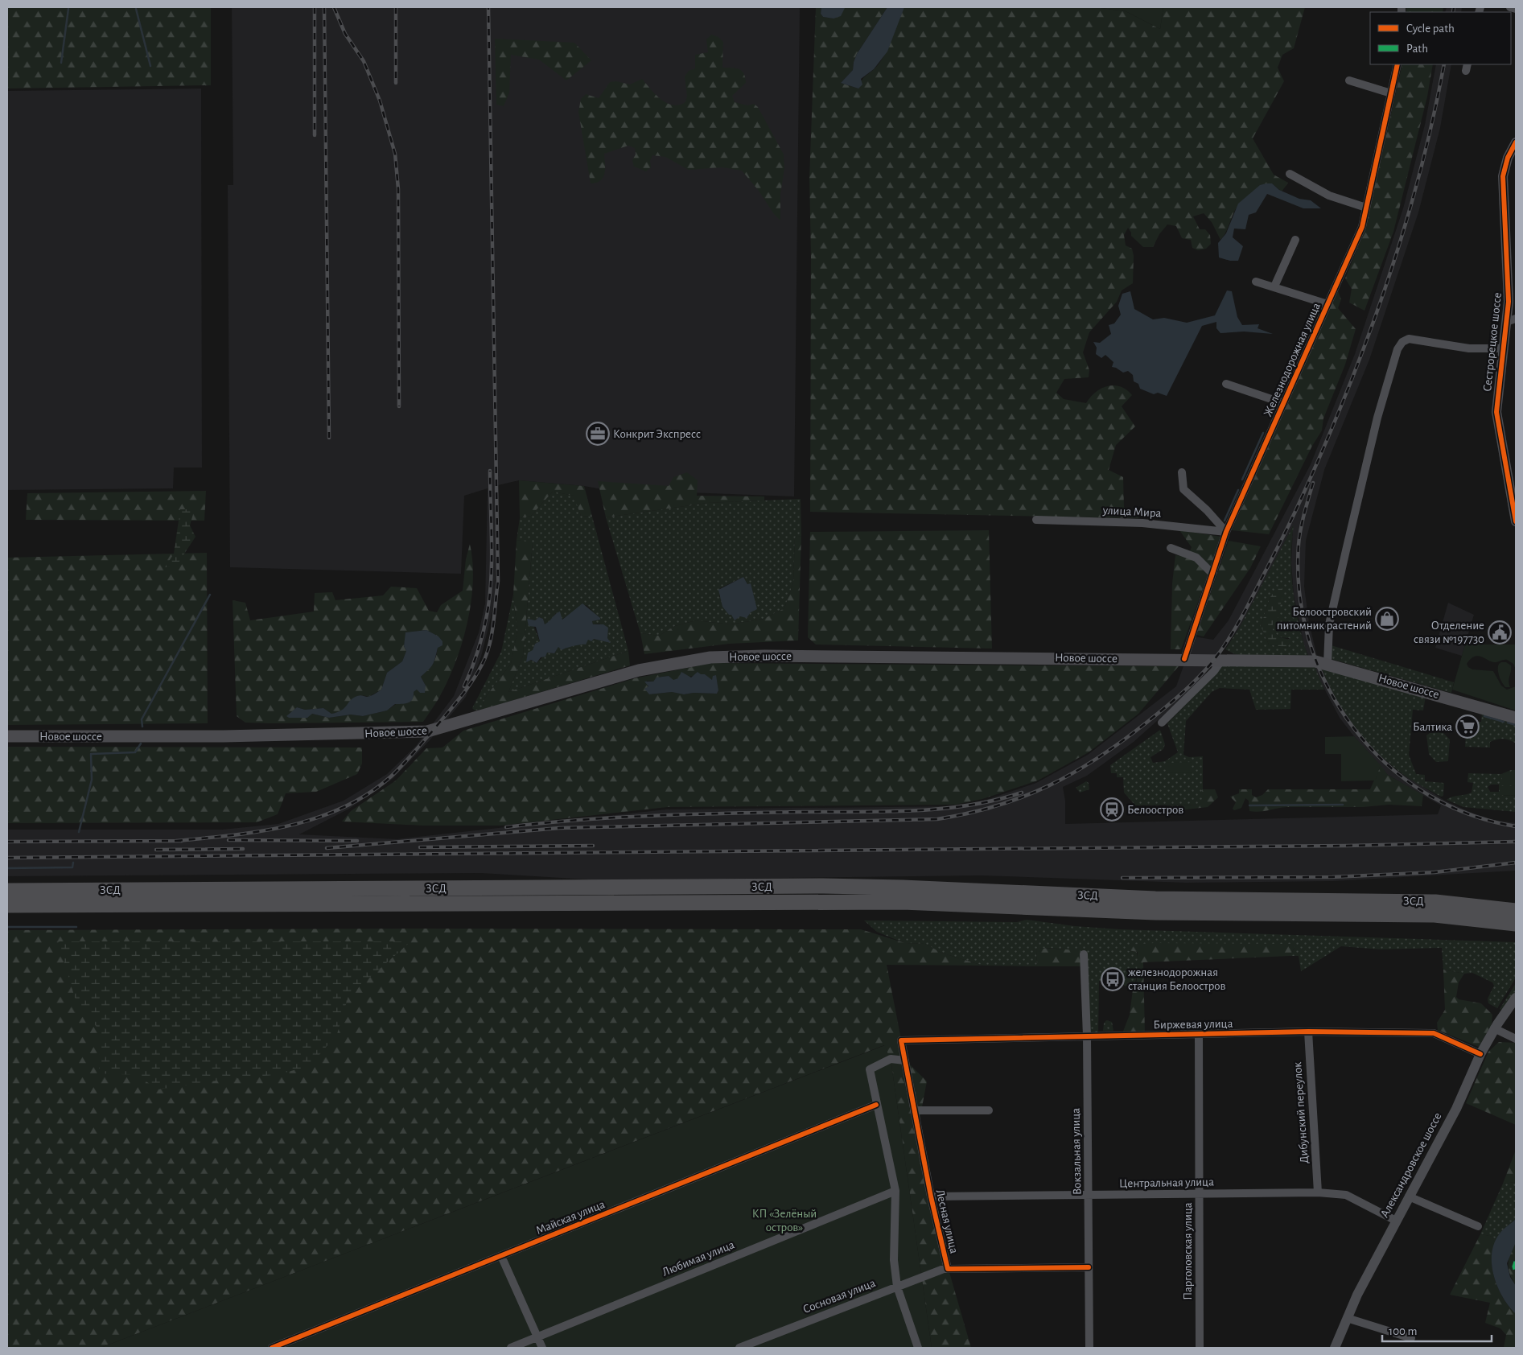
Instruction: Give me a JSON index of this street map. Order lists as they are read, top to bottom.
{
  "streets": {
    "highway": ["ЗСД"],
    "main road": ["Новое шоссе"],
    "street": [
      "Сестрорецкое шоссе",
      "Железнодорожная улица",
      "улица Мира",
      "Биржевая улица",
      "Дибунский переулок",
      "Вокзальная улица",
      "Александровское шоссе",
      "Центральная улица",
      "Майская улица",
      "Лесная улица",
      "Парголовская улица",
      "Любимая улица",
      "Сосновая улица"
    ]
  },
  "crossings": [
    ["Железнодорожная улица", "улица Мира"],
    ["Железнодорожная улица", "Новое шоссе"],
    ["Биржевая улица", "Дибунский переулок"],
    ["Биржевая улица", "Вокзальная улица"],
    ["Биржевая улица", "Александровское шоссе"],
    ["Биржевая улица", "Лесная улица"],
    ["Биржевая улица", "Парголовская улица"],
    ["Дибунский переулок", "Центральная улица"],
    ["Вокзальная улица", "Центральная улица"],
    ["Вокзальная улица", "Лесная улица"],
    ["Александровское шоссе", "Центральная улица"],
    ["Центральная улица", "Лесная улица"],
    ["Центральная улица", "Парголовская улица"],
    ["Лесная улица", "Сосновая улица"]
  ],
  "parks": ["КП «Зелёный остров»"],
  "places": {
    "office": ["Конкрит Экспресс"],
    "shop": ["Белоостровский питомник растений"],
    "public building": ["Отделение связи №197730"],
    "supermarket": ["Балтика"],
    "station": ["Белоостров"],
    "bus stop": ["железнодорожная станция Белоостров"]
  },
  "legend": ["Cycle path", "Path"],
  "scale_bar": "100 m"
}
